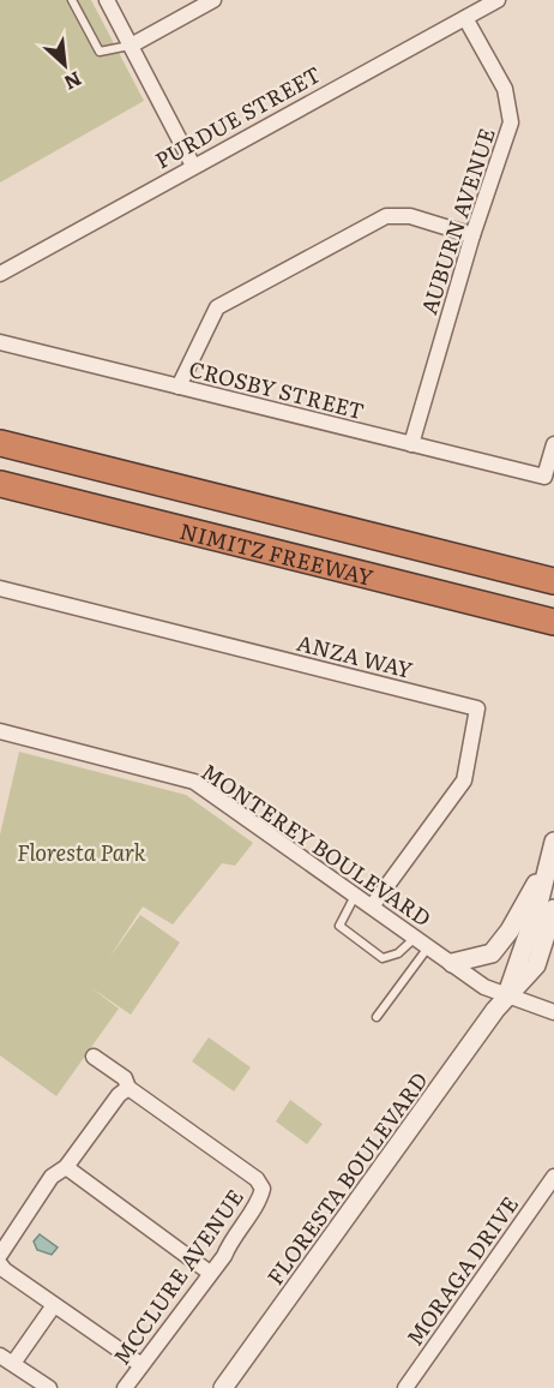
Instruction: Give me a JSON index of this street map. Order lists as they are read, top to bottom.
{
  "streets": {
    "highway": ["NIMITZ FREEWAY"],
    "street": [
      "PURDUE STREET",
      "AUBURN AVENUE",
      "CROSBY STREET",
      "ANZA WAY",
      "MONTEREY BOULEVARD",
      "FLORESTA BOULEVARD",
      "MORAGA DRIVE",
      "MCCLURE AVENUE"
    ]
  },
  "crossings": [
    ["PURDUE STREET", "AUBURN AVENUE"],
    ["AUBURN AVENUE", "CROSBY STREET"],
    ["ANZA WAY", "MONTEREY BOULEVARD"],
    ["MONTEREY BOULEVARD", "FLORESTA BOULEVARD"]
  ],
  "parks": ["Floresta Park"],
  "north": "bottom right"
}
